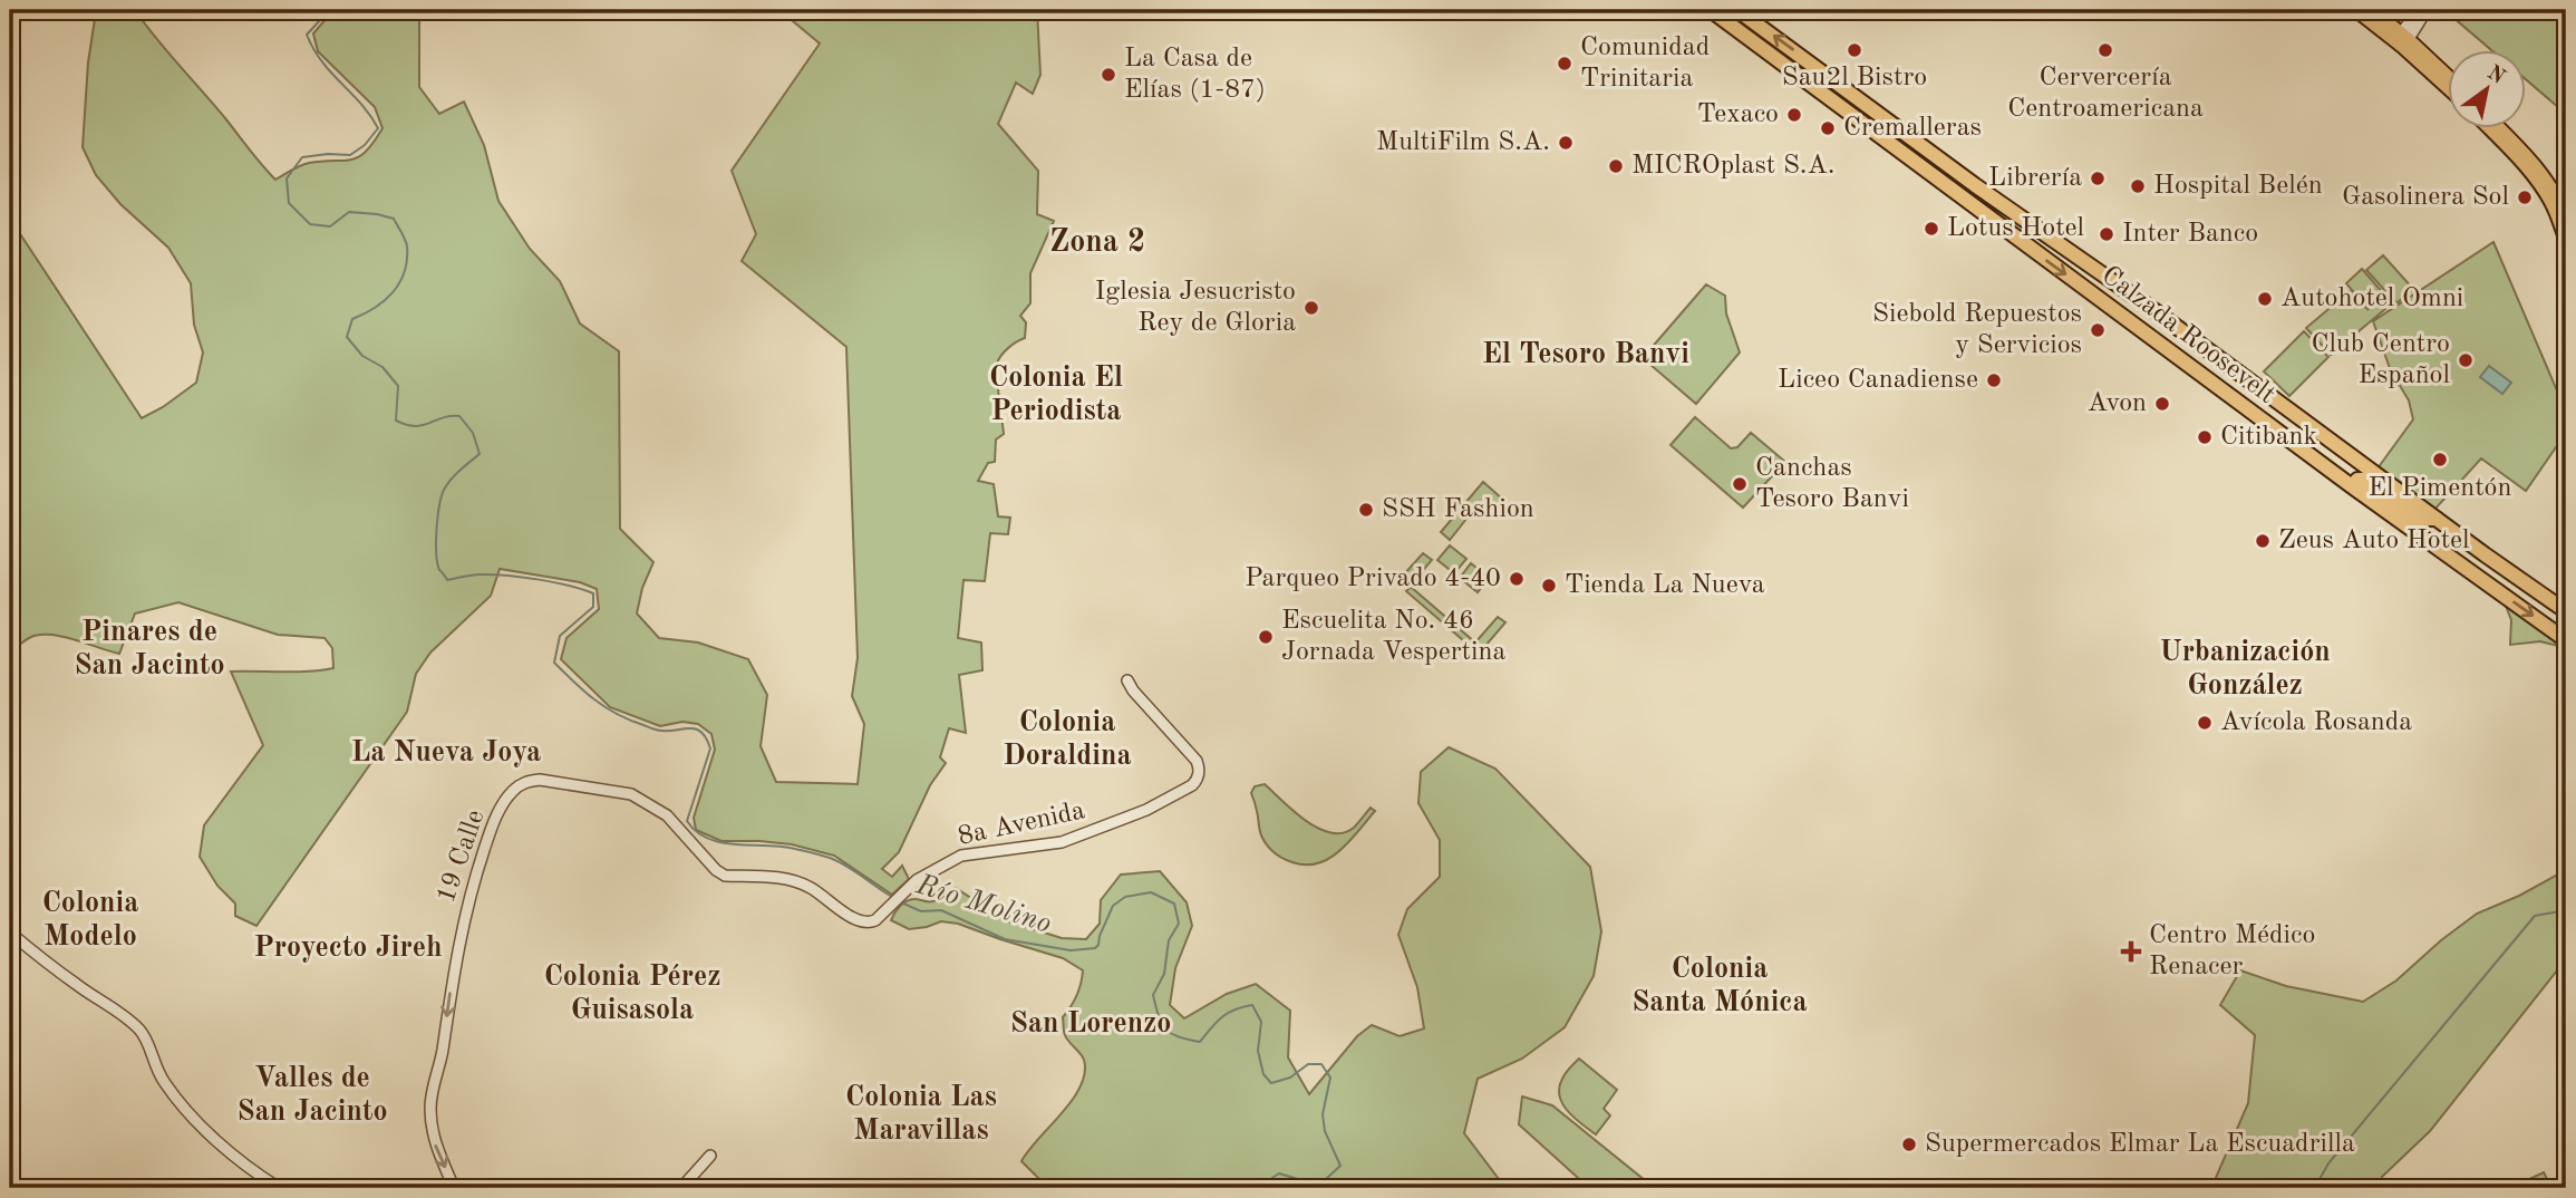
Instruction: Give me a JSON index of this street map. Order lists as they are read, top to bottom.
{
  "streets": {
    "highway": ["Calzada Roosevelt"],
    "street": ["8a Avenida", "19 Calle"]
  },
  "crossings": [
    ["8a Avenida", "19 Calle"]
  ],
  "districts": [
    "Zona 2",
    "El Tesoro Banvi",
    "Colonia El Periodista",
    "Pinares de San Jacinto",
    "Urbanización González",
    "Colonia Doraldina",
    "La Nueva Joya",
    "Colonia Modelo",
    "Proyecto Jireh",
    "Colonia Santa Mónica",
    "Colonia Pérez Guisasola",
    "San Lorenzo",
    "Valles de San Jacinto",
    "Colonia Las Maravillas"
  ],
  "water": ["Río Molino"],
  "places": {
    "other": [
      "Sau2l Bistro",
      "Cervercería Centroamericana",
      "Comunidad Trinitaria",
      "La Casa de Elías (1-87)",
      "Texaco",
      "Cremalleras",
      "MultiFilm S.A.",
      "MICROplast S.A.",
      "Librería",
      "Hospital Belén",
      "Gasolinera Sol",
      "Lotus Hotel",
      "Inter Banco",
      "Autohotel Omni",
      "Iglesia Jesucristo Rey de Gloria",
      "Siebold Repuestos y Servicios",
      "Club Centro Español",
      "Liceo Canadiense",
      "Avon",
      "Citibank",
      "El Pimentón",
      "Canchas Tesoro Banvi",
      "SSH Fashion",
      "Zeus Auto Hotel",
      "Parqueo Privado 4-40",
      "Tienda La Nueva",
      "Escuelita No. 46 Jornada Vespertina",
      "Avícola Rosanda",
      "Supermercados Elmar La Escuadrilla"
    ],
    "health": ["Centro Médico Renacer"]
  },
  "north": "top right"
}
